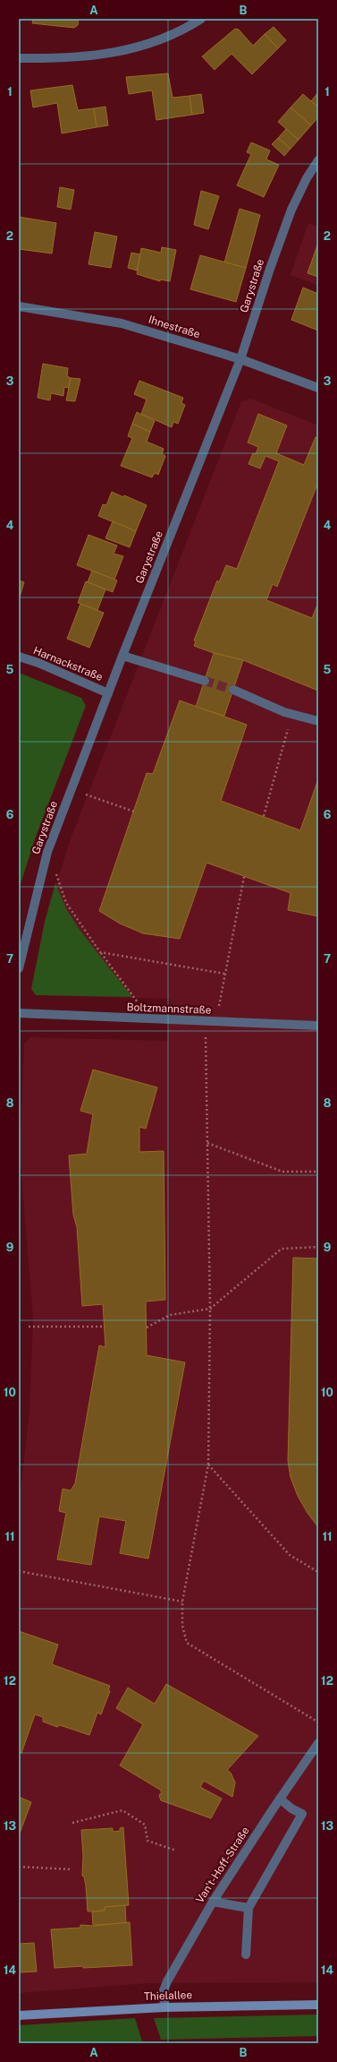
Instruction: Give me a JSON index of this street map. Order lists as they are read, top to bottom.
{
  "streets": {
    "main road": ["Thielallee"],
    "street": [
      "Garystraße",
      "Ihnestraße",
      "Harnackstraße",
      "Boltzmannstraße",
      "Van't-Hoff-Straße"
    ]
  },
  "crossings": [
    ["Garystraße", "Ihnestraße"],
    ["Garystraße", "Harnackstraße"],
    ["Van't-Hoff-Straße", "Thielallee"]
  ],
  "grid": {
    "columns": ["A", "B"],
    "rows": [
      "1",
      "2",
      "3",
      "4",
      "5",
      "6",
      "7",
      "8",
      "9",
      "10",
      "11",
      "12",
      "13",
      "14"
    ]
  }
}
